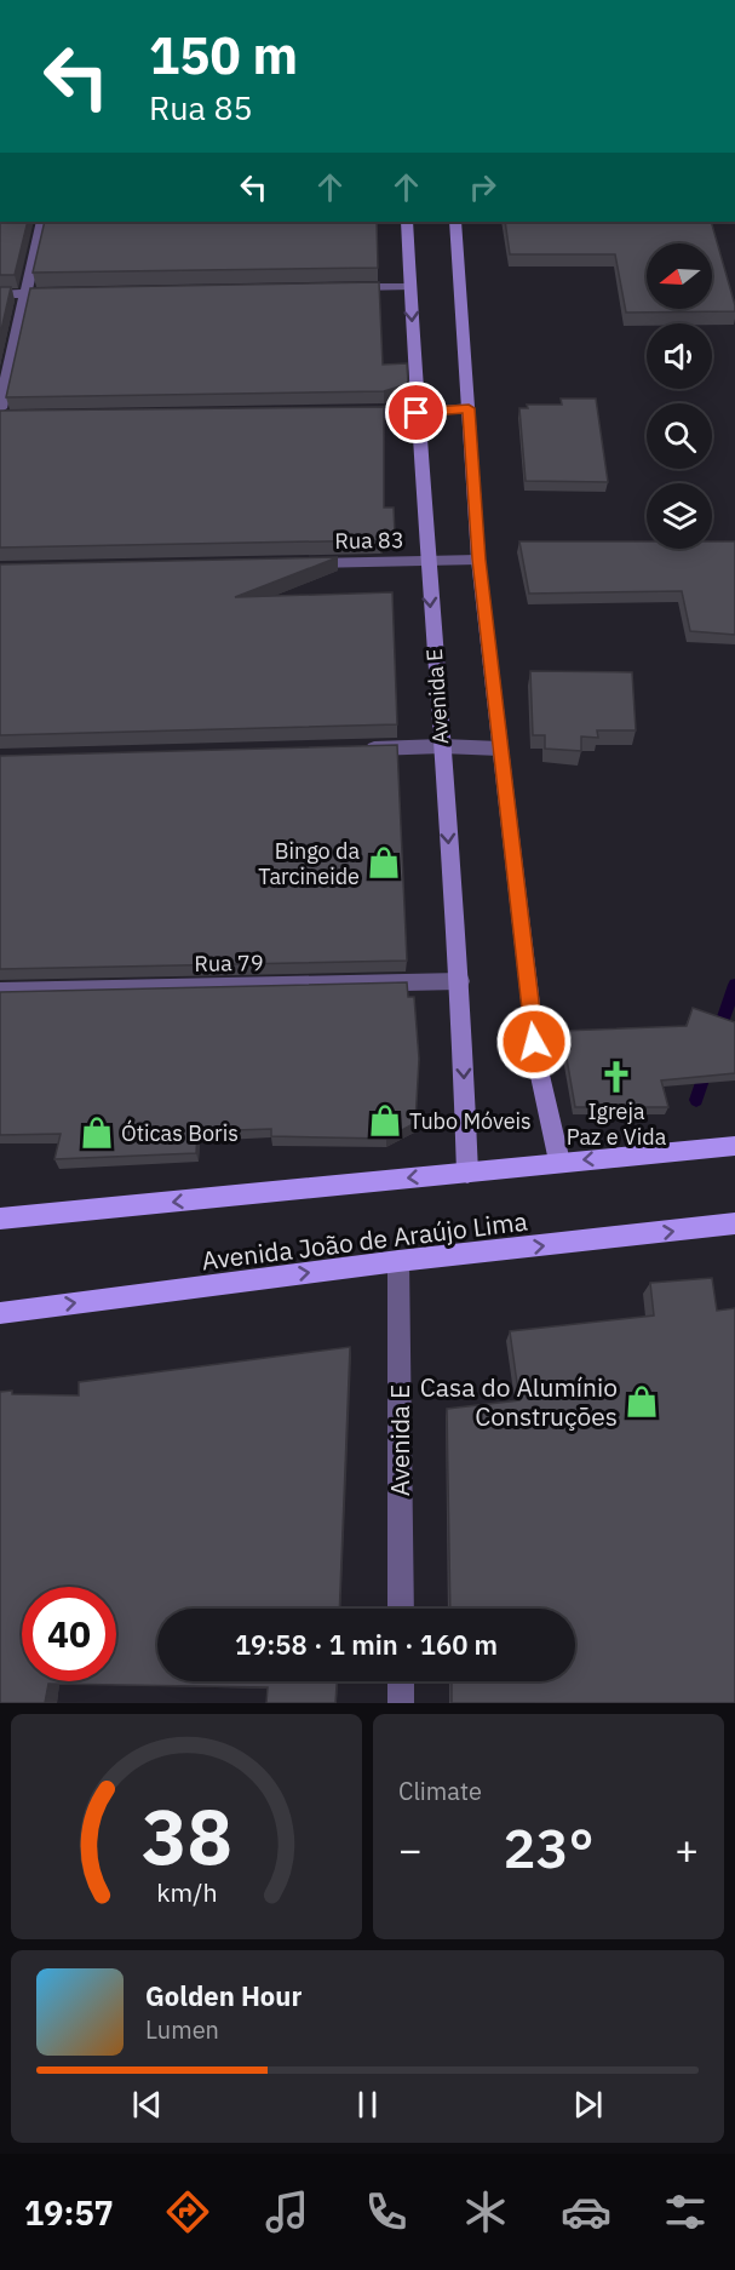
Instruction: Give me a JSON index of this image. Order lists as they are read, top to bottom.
{
  "streets": {
    "main road": ["Avenida João de Araújo Lima"],
    "street": ["Rua 83", "Avenida E", "Rua 79"]
  },
  "crossings": [
    ["Rua 83", "Avenida E"],
    ["Avenida E", "Rua 79"],
    ["Avenida E", "Avenida João de Araújo Lima"]
  ],
  "places": {
    "shop": [
      "Bingo da Tarcineide",
      "Tubo Móveis",
      "Óticas Boris",
      "Casa do Alumínio Construções"
    ],
    "church": ["Igreja Paz e Vida"]
  },
  "north": "left",
  "page": {
    "turn": ["150 m", "Rua 85"],
    "limit": "40",
    "trip": "19:58 · 1 min · 160 m",
    "tile": "Climate",
    "heat": ["−", "23°", "+"],
    "song": ["Golden Hour", "Lumen"],
    "tabs": "19:57",
    "gauge": ["38", "km/h"]
  }
}
